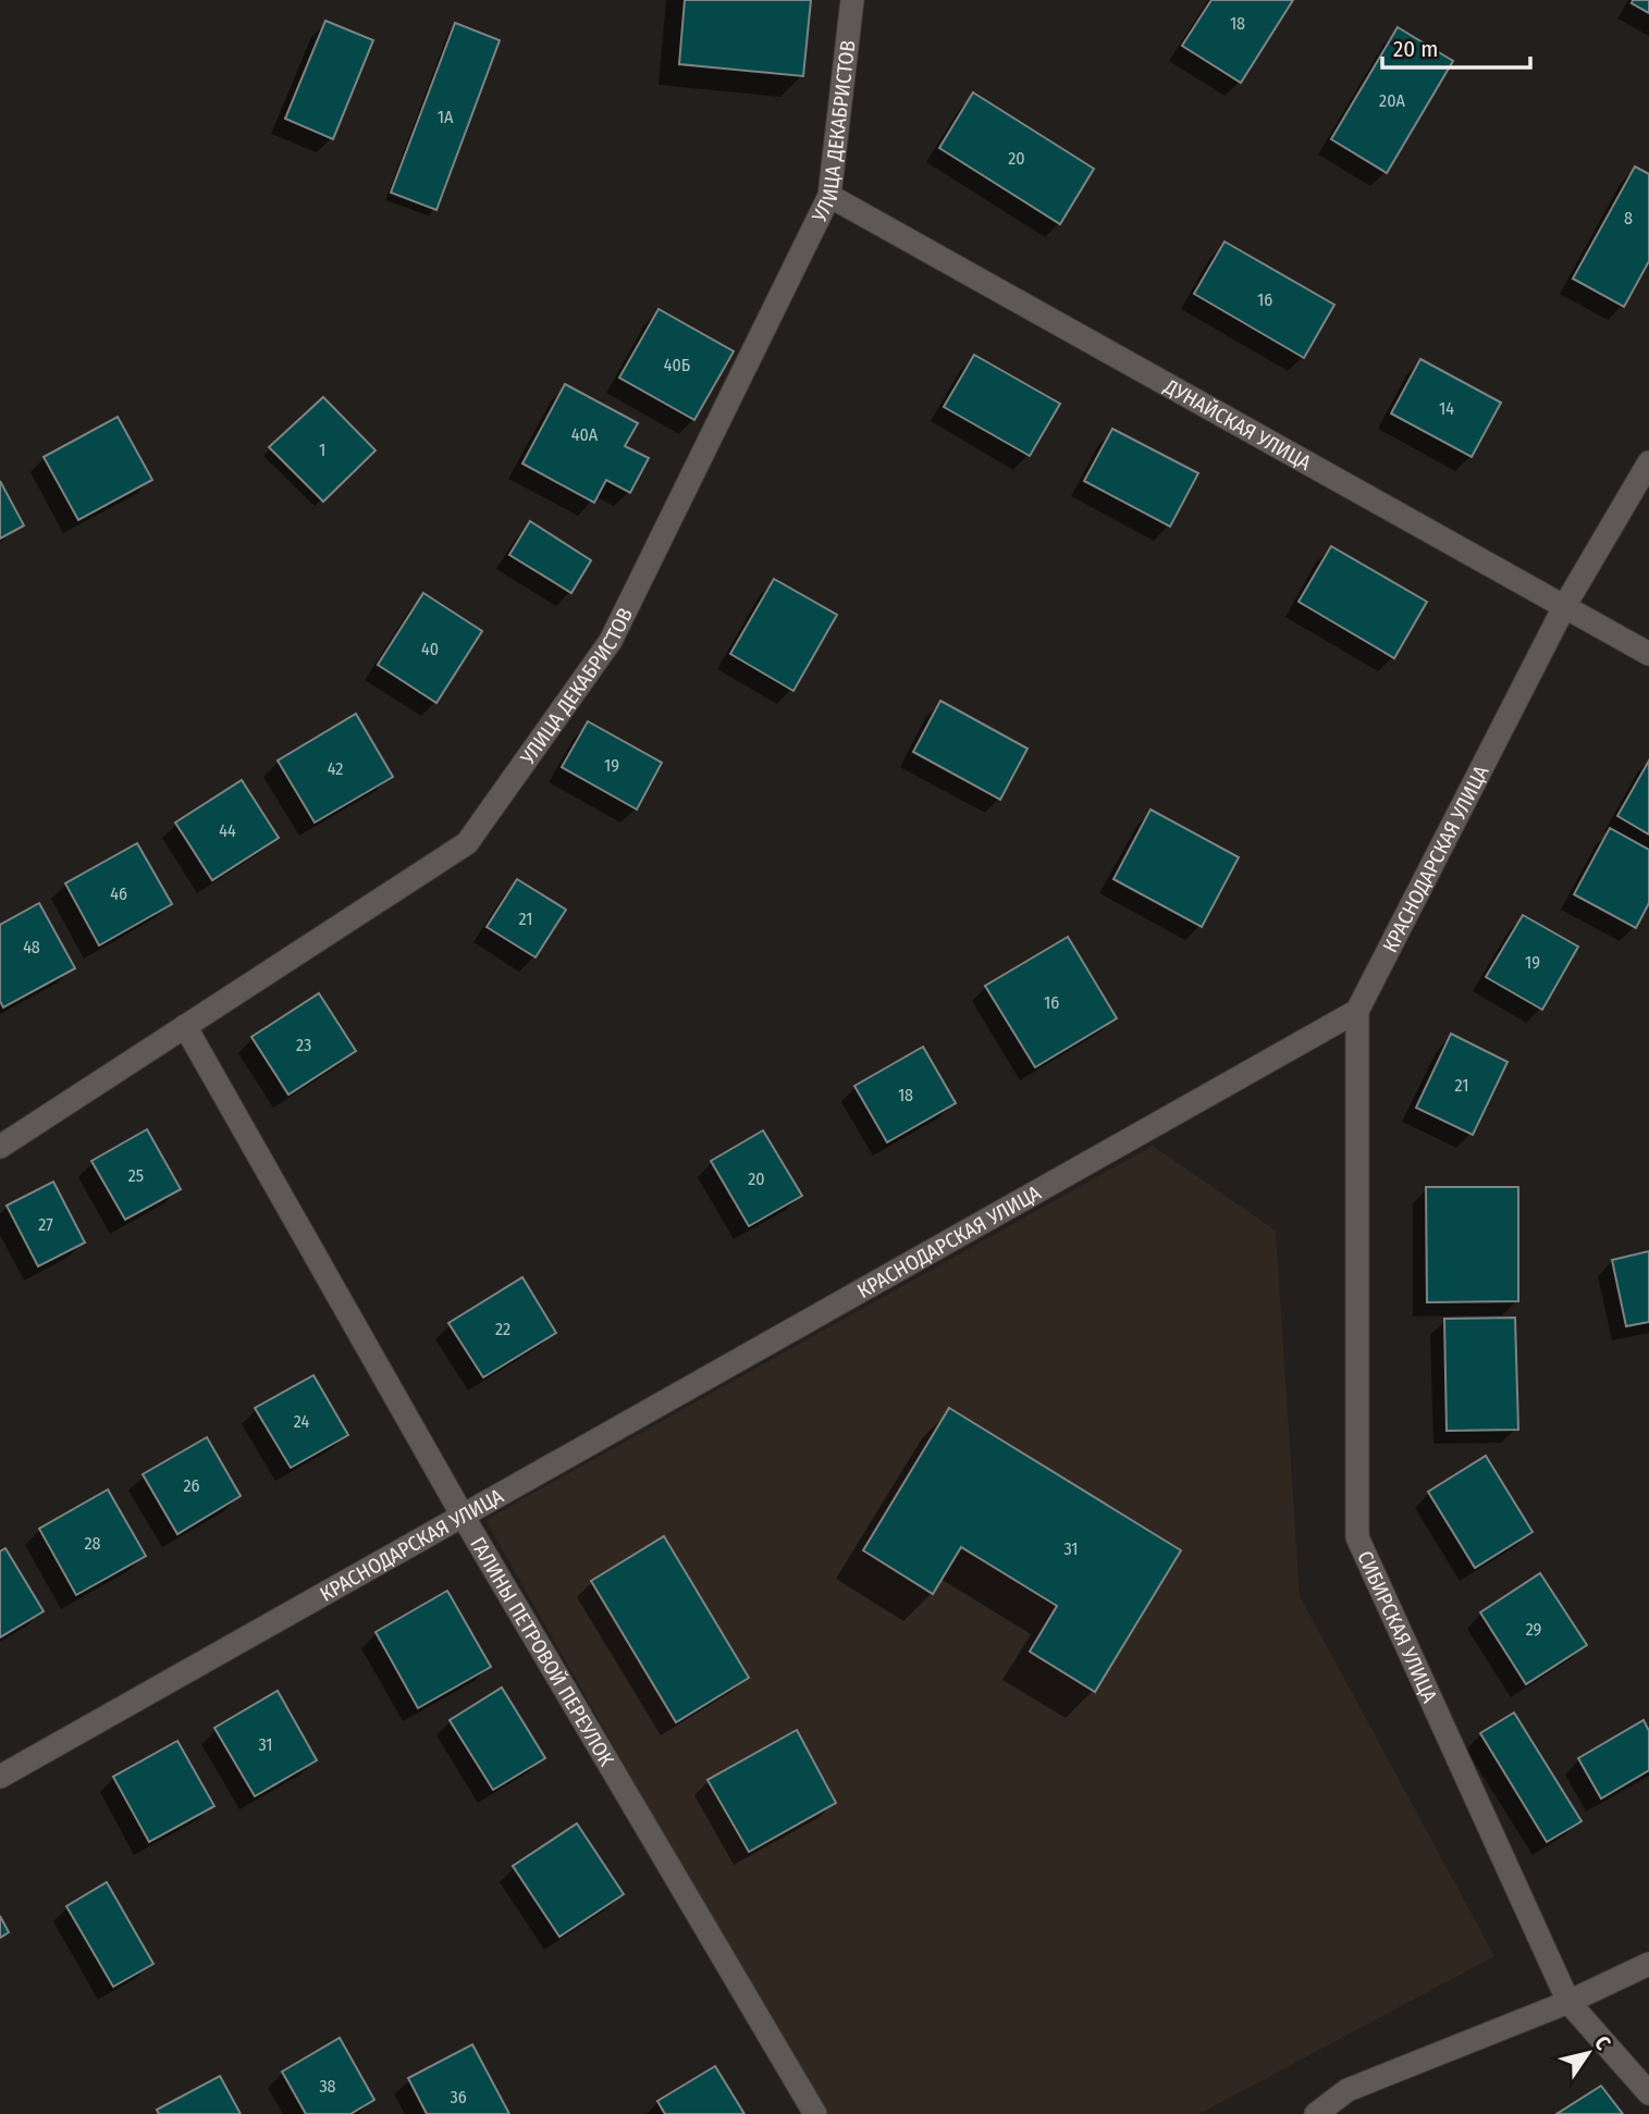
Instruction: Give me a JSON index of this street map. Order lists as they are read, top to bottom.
{
  "streets": {
    "street": [
      "УЛИЦА ДЕКАБРИСТОВ",
      "ДУНАЙСКАЯ УЛИЦА",
      "КРАСНОДАРСКАЯ УЛИЦА",
      "СИБИРСКАЯ УЛИЦА",
      "ГАЛИНЫ ПЕТРОВОЙ ПЕРЕУЛОК"
    ]
  },
  "crossings": [
    ["УЛИЦА ДЕКАБРИСТОВ", "ДУНАЙСКАЯ УЛИЦА"],
    ["УЛИЦА ДЕКАБРИСТОВ", "ГАЛИНЫ ПЕТРОВОЙ ПЕРЕУЛОК"],
    ["ДУНАЙСКАЯ УЛИЦА", "КРАСНОДАРСКАЯ УЛИЦА"],
    ["КРАСНОДАРСКАЯ УЛИЦА", "СИБИРСКАЯ УЛИЦА"],
    ["КРАСНОДАРСКАЯ УЛИЦА", "ГАЛИНЫ ПЕТРОВОЙ ПЕРЕУЛОК"]
  ],
  "house_numbers": [
    "18",
    "20А",
    "1А",
    "20",
    "8",
    "16",
    "40Б",
    "14",
    "40А",
    "1",
    "40",
    "19",
    "42",
    "44",
    "46",
    "21",
    "48",
    "19",
    "16",
    "23",
    "21",
    "18",
    "25",
    "20",
    "27",
    "22",
    "24",
    "26",
    "28",
    "31",
    "29",
    "31",
    "38",
    "36"
  ],
  "scale_bar": "20 m",
  "north": "top right"
}
